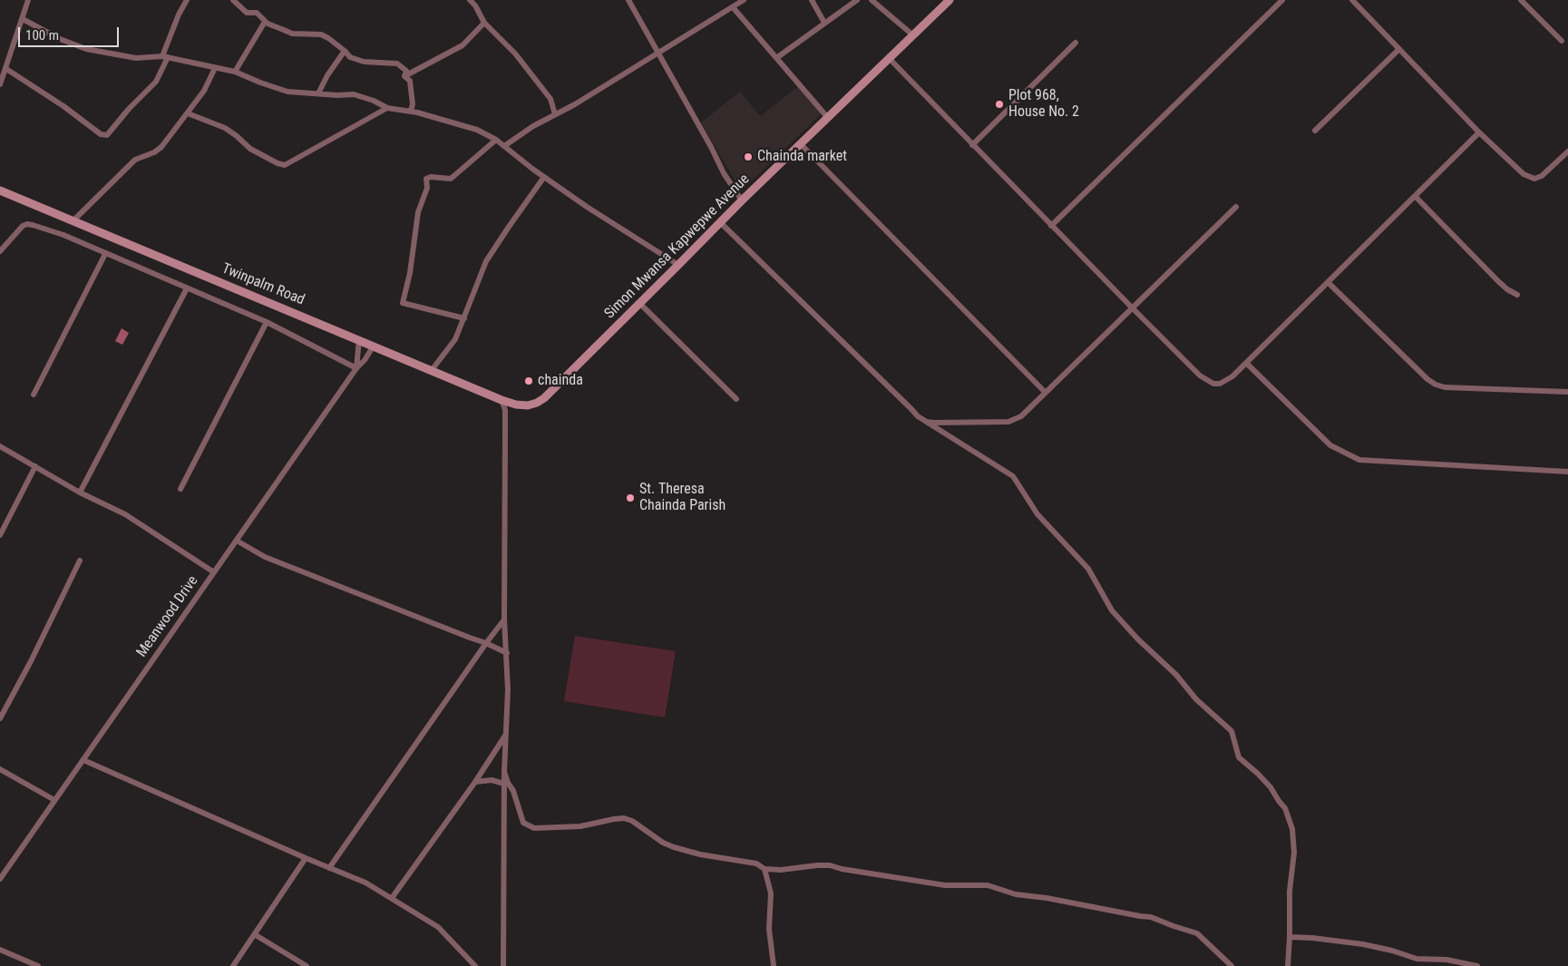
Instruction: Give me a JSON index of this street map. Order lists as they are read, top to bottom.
{
  "streets": {
    "main road": ["Simon Mwansa Kapwepwe Avenue", "Twinpalm Road"],
    "street": ["Meanwood Drive"]
  },
  "crossings": [
    ["Simon Mwansa Kapwepwe Avenue", "Twinpalm Road"],
    ["Twinpalm Road", "Meanwood Drive"]
  ],
  "places": [
    "Plot 968, House No. 2",
    "Chainda market",
    "chainda",
    "St. Theresa Chainda Parish"
  ],
  "scale_bar": "100 m"
}
